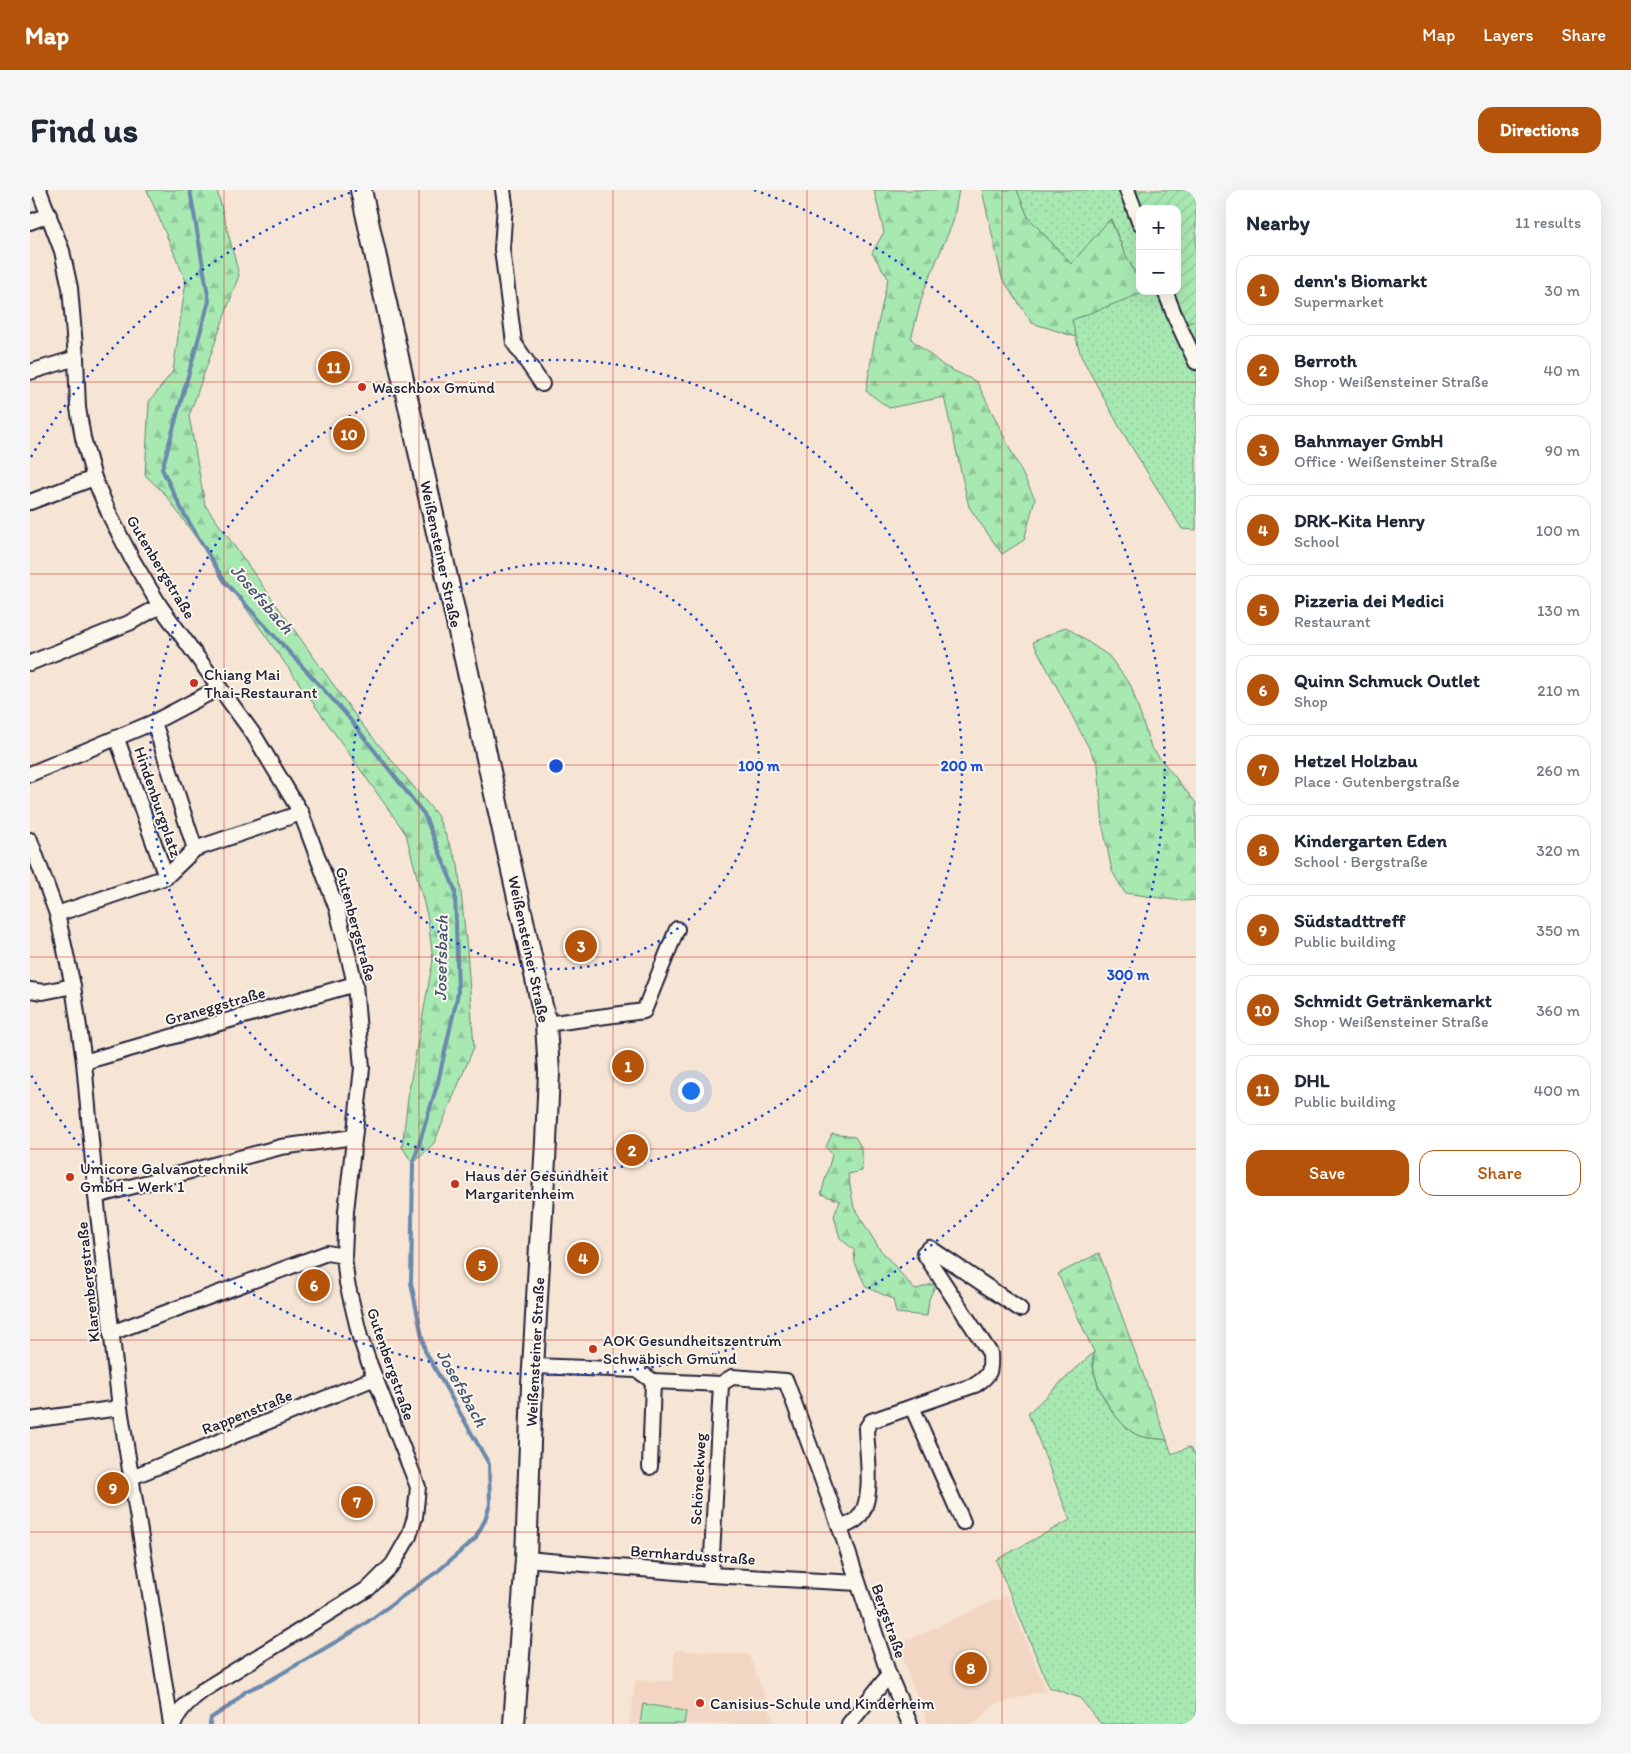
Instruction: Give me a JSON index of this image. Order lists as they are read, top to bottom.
{
  "streets": {
    "main road": ["Weißensteiner Straße"],
    "street": [
      "Gutenbergstraße",
      "Hindenburgplatz",
      "Graneggstraße",
      "Klarenbergstraße",
      "Rappenstraße",
      "Schöneckweg",
      "Bernhardusstraße",
      "Bergstraße"
    ]
  },
  "crossings": [
    ["Weißensteiner Straße", "Bernhardusstraße"],
    ["Gutenbergstraße", "Graneggstraße"],
    ["Gutenbergstraße", "Klarenbergstraße"],
    ["Gutenbergstraße", "Rappenstraße"],
    ["Graneggstraße", "Klarenbergstraße"],
    ["Klarenbergstraße", "Rappenstraße"],
    ["Schöneckweg", "Bernhardusstraße"],
    ["Schöneckweg", "Bergstraße"],
    ["Bernhardusstraße", "Bergstraße"]
  ],
  "water": ["Josefsbach"],
  "places": [
    "Waschbox Gmünd",
    "Chiang Mai Thai-Restaurant",
    "Umicore Galvanotechnik GmbH - Werk 1",
    "Haus der Gesundheit Margaritenheim",
    "AOK Gesundheitszentrum Schwäbisch Gmünd",
    "Canisius-Schule und Kinderheim"
  ],
  "page": {
    "header": "Map",
    "nav": ["Map", "Layers", "Share"],
    "buttons": [
      "Directions",
      ["Save", "Share"]
    ],
    "title": "Find us",
    "heading": ["Nearby", "11 results"],
    "map_buttons": ["+", "−"],
    "list": [
      {
        "mark": "1",
        "name": "denn's Biomarkt",
        "note": "Supermarket",
        "value": "30 m"
      },
      {
        "mark": "2",
        "name": "Berroth",
        "note": "Shop · Weißensteiner Straße",
        "value": "40 m"
      },
      {
        "mark": "3",
        "name": "Bahnmayer GmbH",
        "note": "Office · Weißensteiner Straße",
        "value": "90 m"
      },
      {
        "mark": "4",
        "name": "DRK-Kita Henry",
        "note": "School",
        "value": "100 m"
      },
      {
        "mark": "5",
        "name": "Pizzeria dei Medici",
        "note": "Restaurant",
        "value": "130 m"
      },
      {
        "mark": "6",
        "name": "Quinn Schmuck Outlet",
        "note": "Shop",
        "value": "210 m"
      },
      {
        "mark": "7",
        "name": "Hetzel Holzbau",
        "note": "Place · Gutenbergstraße",
        "value": "260 m"
      },
      {
        "mark": "8",
        "name": "Kindergarten Eden",
        "note": "School · Bergstraße",
        "value": "320 m"
      },
      {
        "mark": "9",
        "name": "Südstadttreff",
        "note": "Public building",
        "value": "350 m"
      },
      {
        "mark": "10",
        "name": "Schmidt Getränkemarkt",
        "note": "Shop · Weißensteiner Straße",
        "value": "360 m"
      },
      {
        "mark": "11",
        "name": "DHL",
        "note": "Public building",
        "value": "400 m"
      }
    ],
    "pins": [
      "11",
      "10",
      "3",
      "1",
      "2",
      "4",
      "5",
      "6",
      "9",
      "7",
      "8"
    ]
  },
  "rings": ["100 m", "200 m", "300 m"]
}
